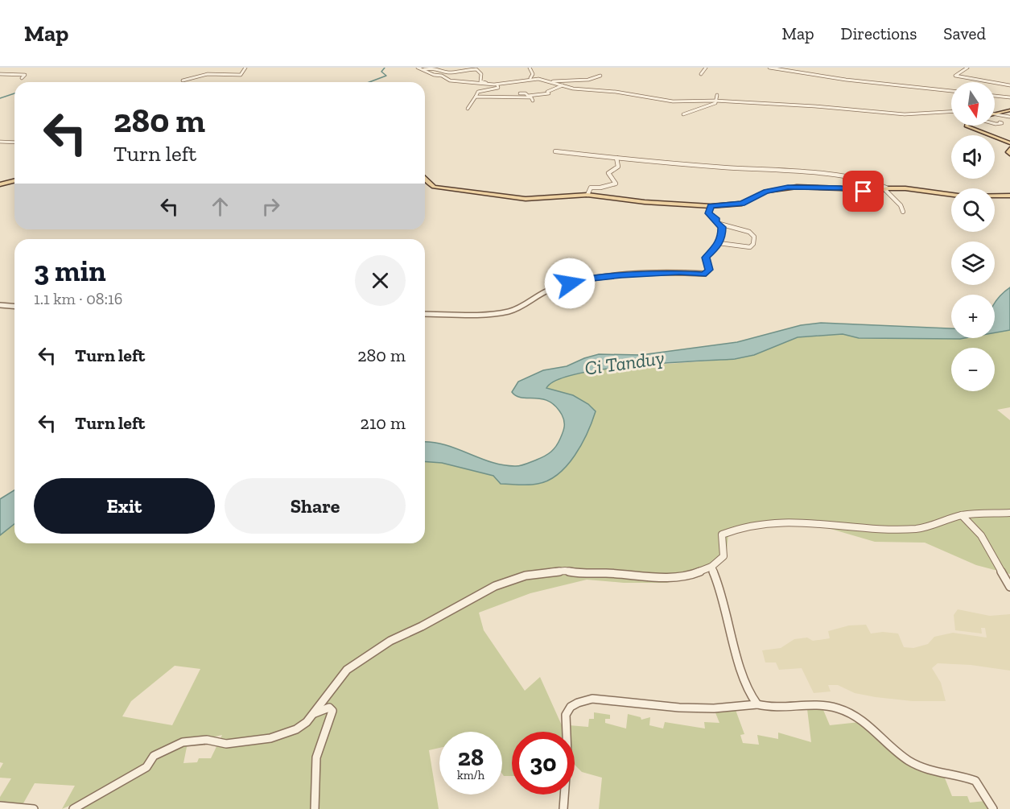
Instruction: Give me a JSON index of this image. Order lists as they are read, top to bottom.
{
  "water": ["Ci Tanduy"],
  "north": "bottom",
  "page": {
    "header": "Map",
    "nav": ["Map", "Directions", "Saved"],
    "map_buttons": ["+", "−"],
    "turn": ["280 m", "Turn left"],
    "heading": ["3 min", "1.1 km · 08:16"],
    "list": [
      {
        "name": "Turn left",
        "value": "280 m"
      },
      {
        "name": "Turn left",
        "value": "210 m"
      }
    ],
    "buttons": ["Exit", "Share"],
    "speed": "28 km/h",
    "limit": "30"
  }
}
